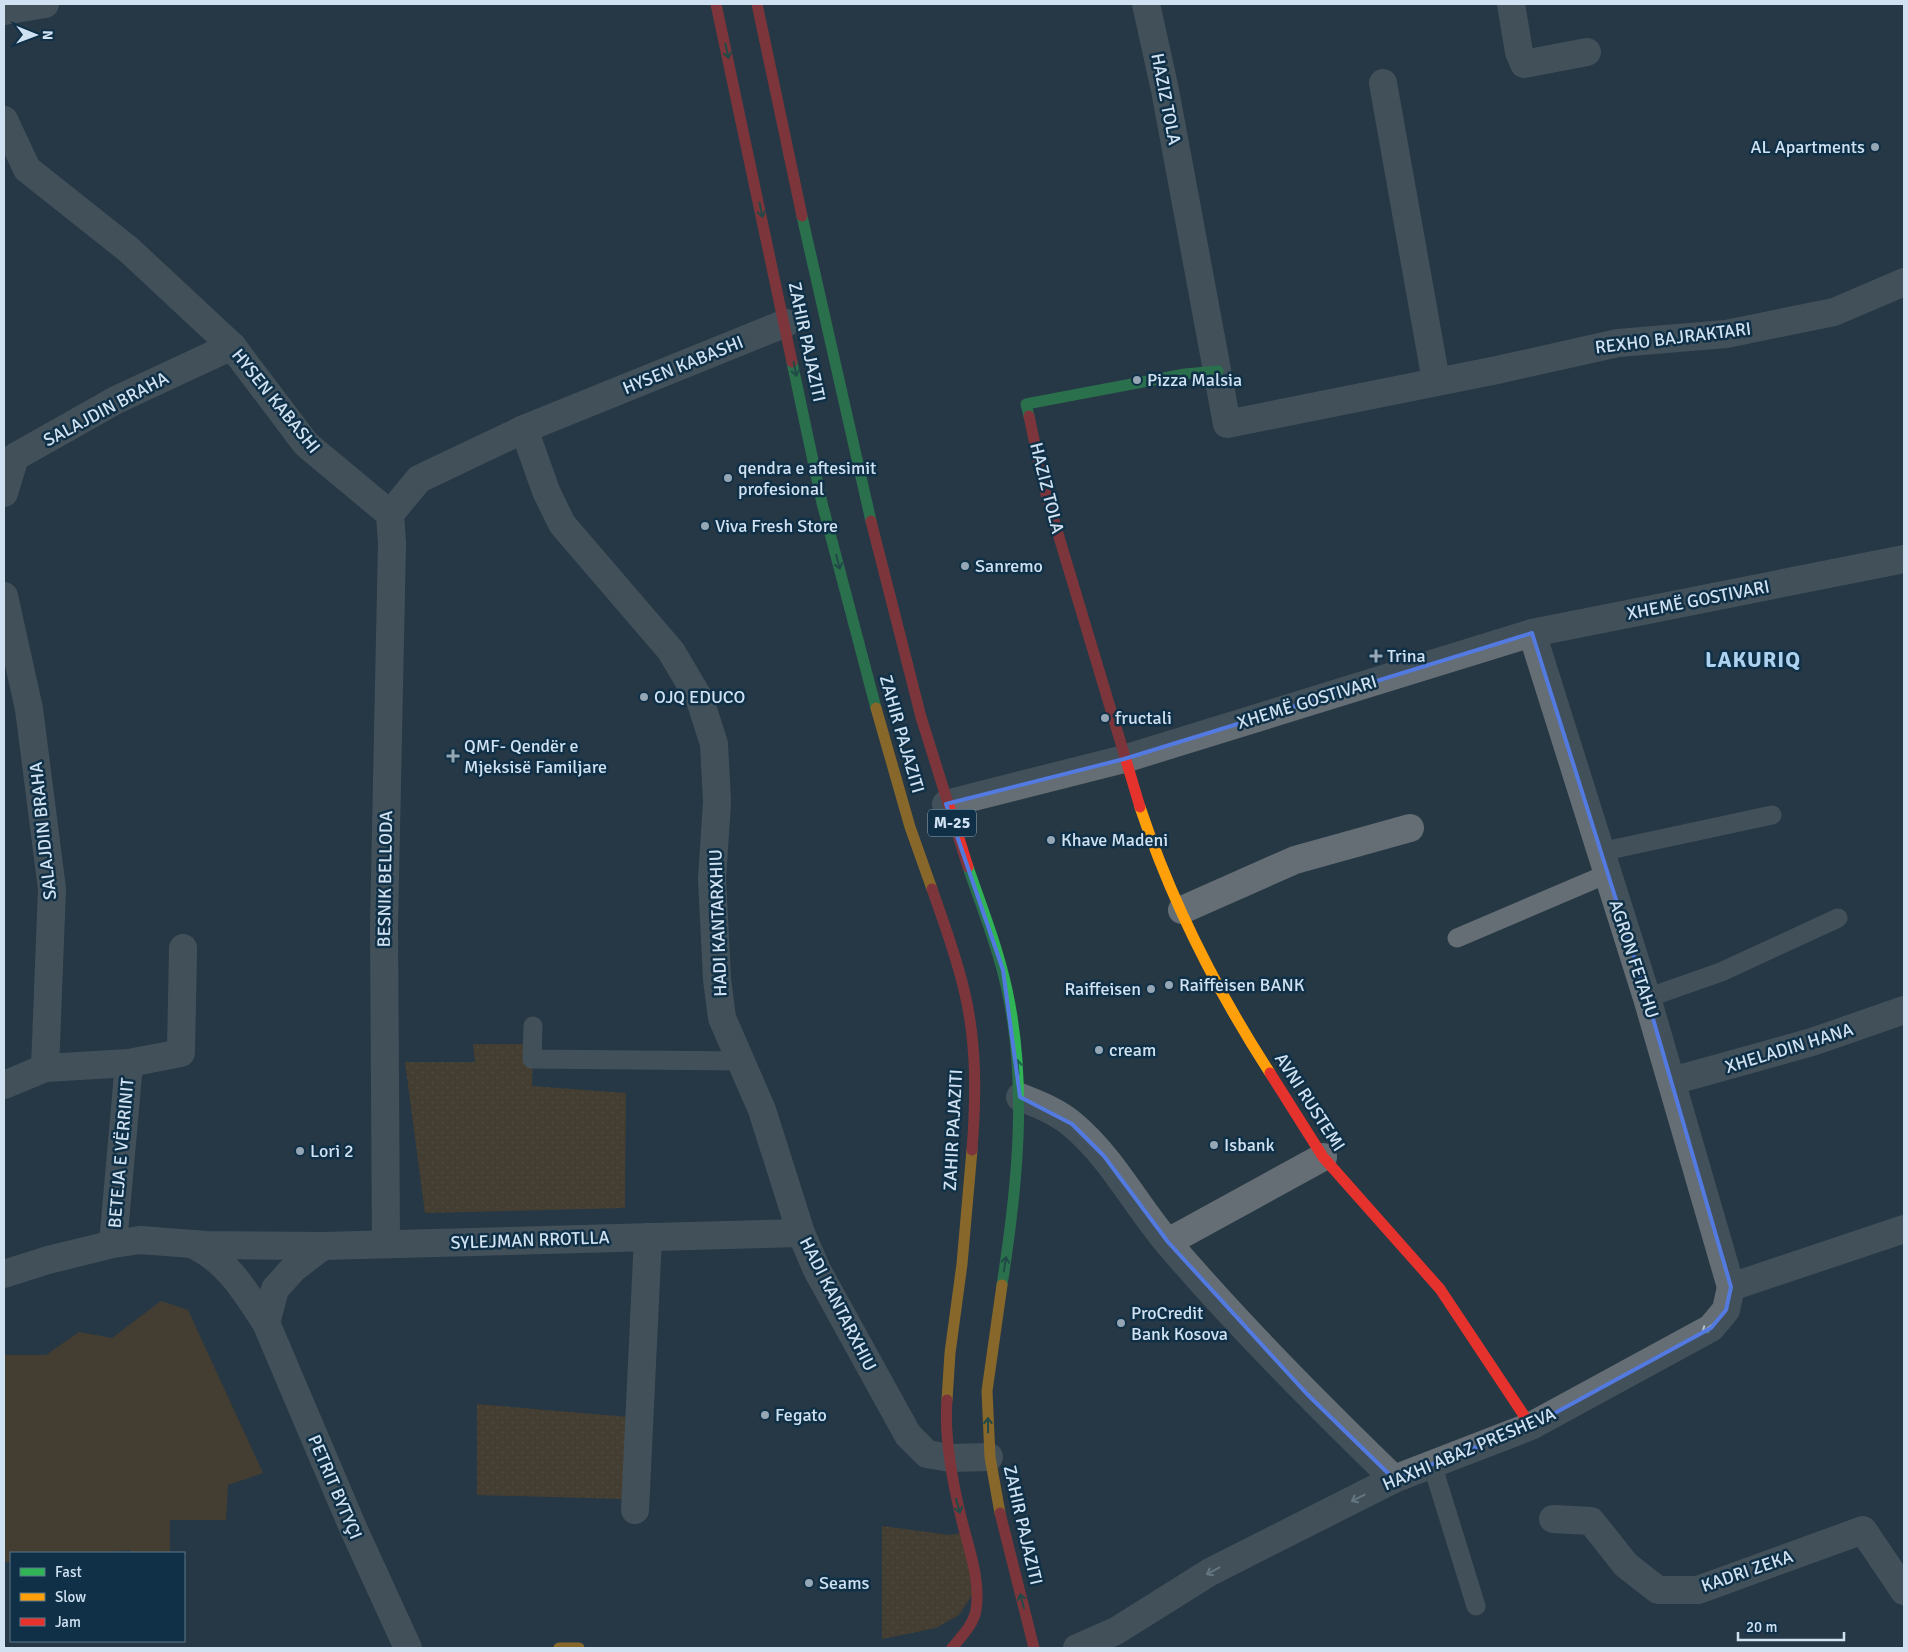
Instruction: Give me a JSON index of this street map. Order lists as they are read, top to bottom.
{
  "streets": {
    "street": [
      "HAZIZ TOLA",
      "REXHO BAJRAKTARI",
      "ZAHIR PAJAZITI",
      "HYSEN KABASHI",
      "SALAJDIN BRAHA",
      "XHEMË GOSTIVARI",
      "M-25",
      "BESNIK BELLODA",
      "HADI KANTARXHIU",
      "AGRON FETAHU",
      "XHELADIN HANA",
      "AVNI RUSTEMI",
      "BETEJA E VËRRINIT",
      "SYLEJMAN RROTLLA",
      "HAXHI ABAZ PRESHEVA",
      "PETRIT BYTYÇI",
      "KADRI ZEKA"
    ]
  },
  "crossings": [
    ["HAZIZ TOLA", "REXHO BAJRAKTARI"],
    ["HAZIZ TOLA", "XHEMË GOSTIVARI"],
    ["HAZIZ TOLA", "AVNI RUSTEMI"],
    ["ZAHIR PAJAZITI", "HYSEN KABASHI"],
    ["ZAHIR PAJAZITI", "XHEMË GOSTIVARI"],
    ["ZAHIR PAJAZITI", "HADI KANTARXHIU"],
    ["HYSEN KABASHI", "SALAJDIN BRAHA"],
    ["HYSEN KABASHI", "BESNIK BELLODA"],
    ["HYSEN KABASHI", "HADI KANTARXHIU"],
    ["SALAJDIN BRAHA", "BETEJA E VËRRINIT"],
    ["XHEMË GOSTIVARI", "AGRON FETAHU"],
    ["XHEMË GOSTIVARI", "AVNI RUSTEMI"],
    ["BESNIK BELLODA", "SYLEJMAN RROTLLA"],
    ["HADI KANTARXHIU", "SYLEJMAN RROTLLA"],
    ["AGRON FETAHU", "XHELADIN HANA"],
    ["AGRON FETAHU", "HAXHI ABAZ PRESHEVA"],
    ["AVNI RUSTEMI", "HAXHI ABAZ PRESHEVA"],
    ["BETEJA E VËRRINIT", "SYLEJMAN RROTLLA"],
    ["BETEJA E VËRRINIT", "PETRIT BYTYÇI"]
  ],
  "one_way": ["HAXHI ABAZ PRESHEVA"],
  "districts": ["LAKURIQ"],
  "places": {
    "other": [
      "AL Apartments",
      "Pizza Malsia",
      "qendra e aftesimit profesional",
      "Viva Fresh Store",
      "Sanremo",
      "OJQ EDUCO",
      "fructali",
      "Khave Madeni",
      "Raiffeisen BANK",
      "Raiffeisen",
      "cream",
      "Isbank",
      "Lori 2",
      "ProCredit Bank Kosova",
      "Fegato",
      "Seams"
    ],
    "health": ["Trina", "QMF- Qendër e Mjeksisë Familjare"]
  },
  "legend": ["Fast", "Slow", "Jam"],
  "scale_bar": "20 m",
  "north": "right"
}
